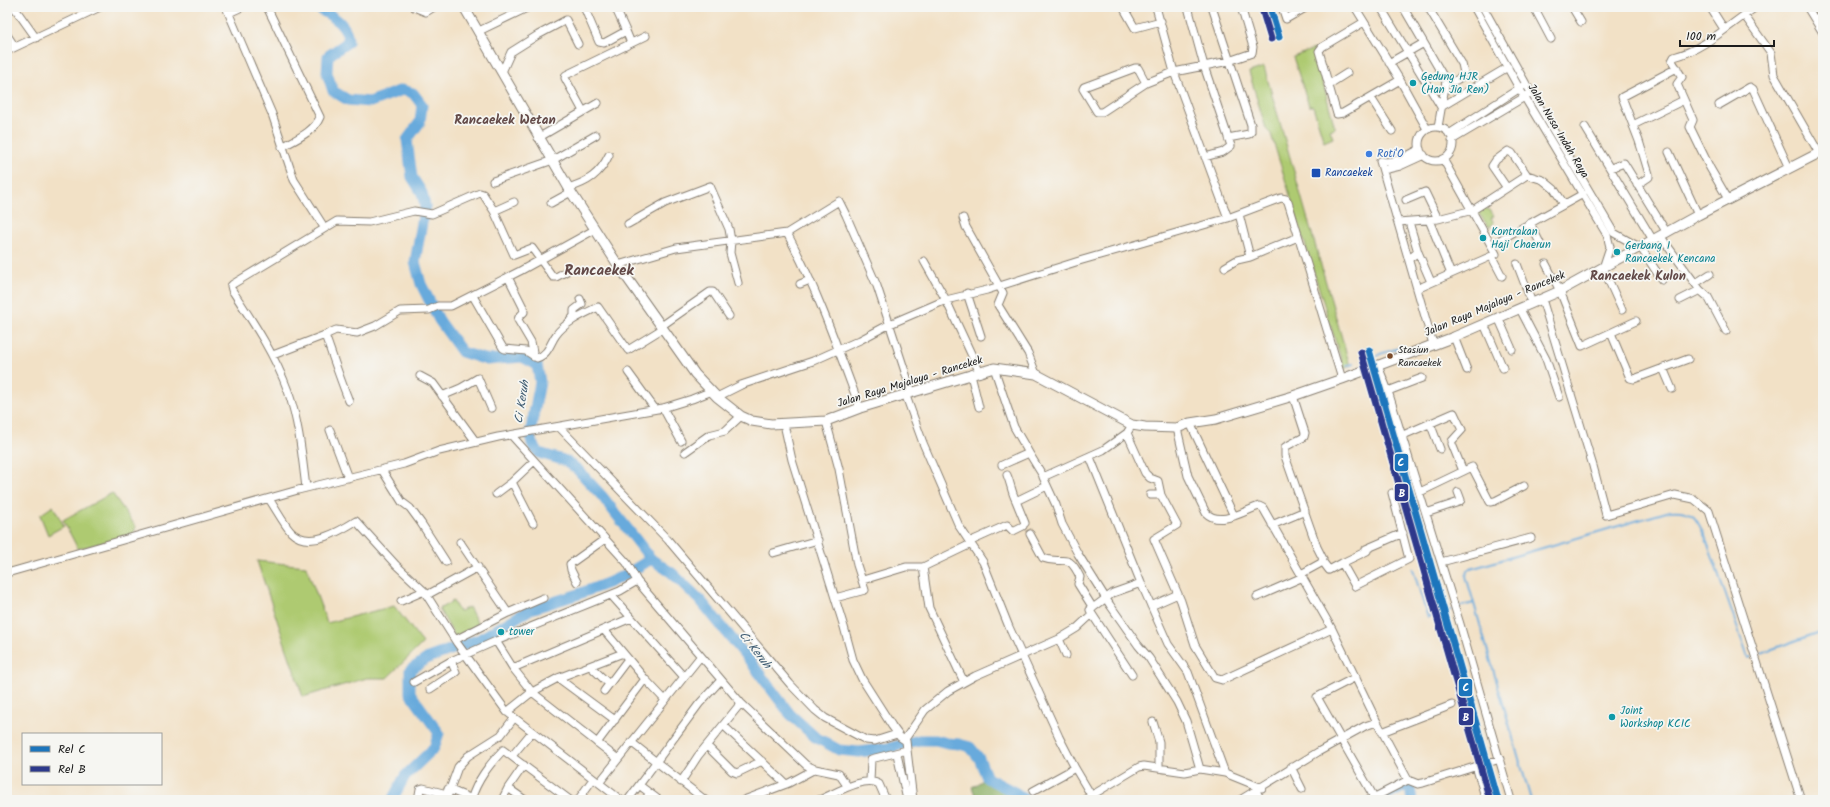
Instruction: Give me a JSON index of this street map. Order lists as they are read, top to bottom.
{
  "streets": {
    "main road": ["Jalan Raya Majalaya - Rancekek"],
    "street": ["Jalan Nusa Indah Raya"]
  },
  "crossings": [
    ["Jalan Nusa Indah Raya", "Jalan Raya Majalaya - Rancekek"]
  ],
  "districts": ["Rancaekek Wetan", "Rancaekek", "Rancaekek Kulon"],
  "water": ["Ci Keruh"],
  "places": {
    "other": [
      "Gedung HJR (Han Jia Ren)",
      "Roti'O",
      "Kontrakan Haji Chaerun",
      "Gerbang I Rancaekek Kencana",
      "Stasiun Rancaekek",
      "tower",
      "Joint Workshop KCIC"
    ],
    "transit": ["Rancaekek"]
  },
  "lines": ["rail line C", "rail line B"],
  "legend": ["Rel C", "Rel B"],
  "scale_bar": "100 m"
}
